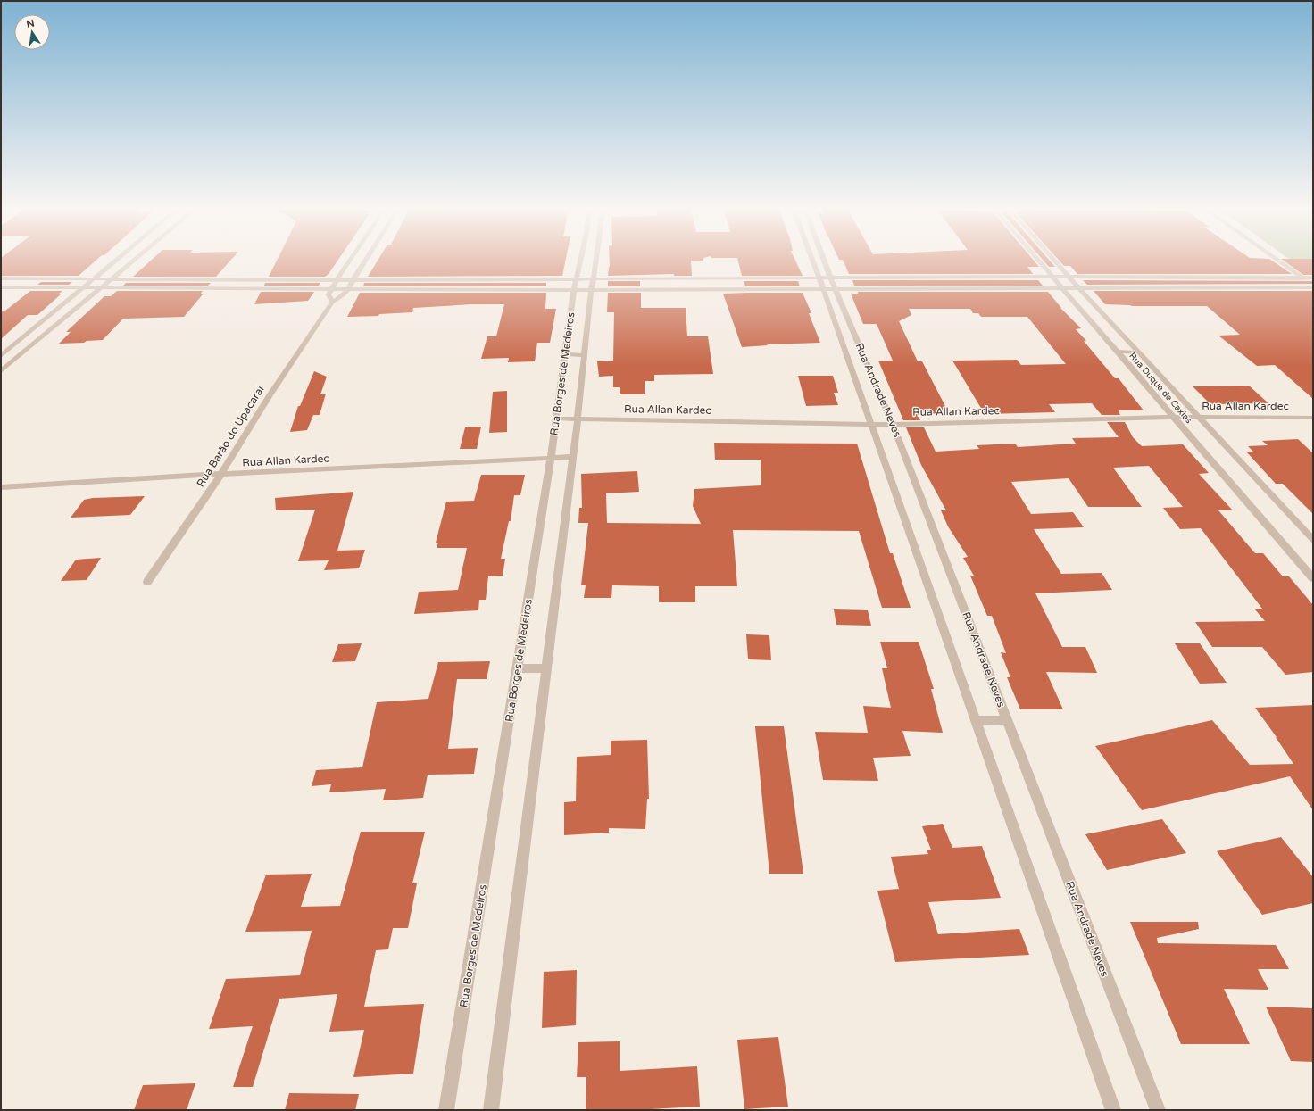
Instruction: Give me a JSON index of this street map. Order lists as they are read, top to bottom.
{
  "streets": {
    "street": [
      "Rua Borges de Medeiros",
      "Rua Duque de Caxias",
      "Rua Andrade Neves",
      "Rua Allan Kardec",
      "Rua Barão do Upacarai"
    ]
  },
  "crossings": [
    ["Rua Borges de Medeiros", "Rua Allan Kardec"],
    ["Rua Duque de Caxias", "Rua Allan Kardec"],
    ["Rua Andrade Neves", "Rua Allan Kardec"],
    ["Rua Allan Kardec", "Rua Barão do Upacarai"]
  ],
  "north": "top"
}
